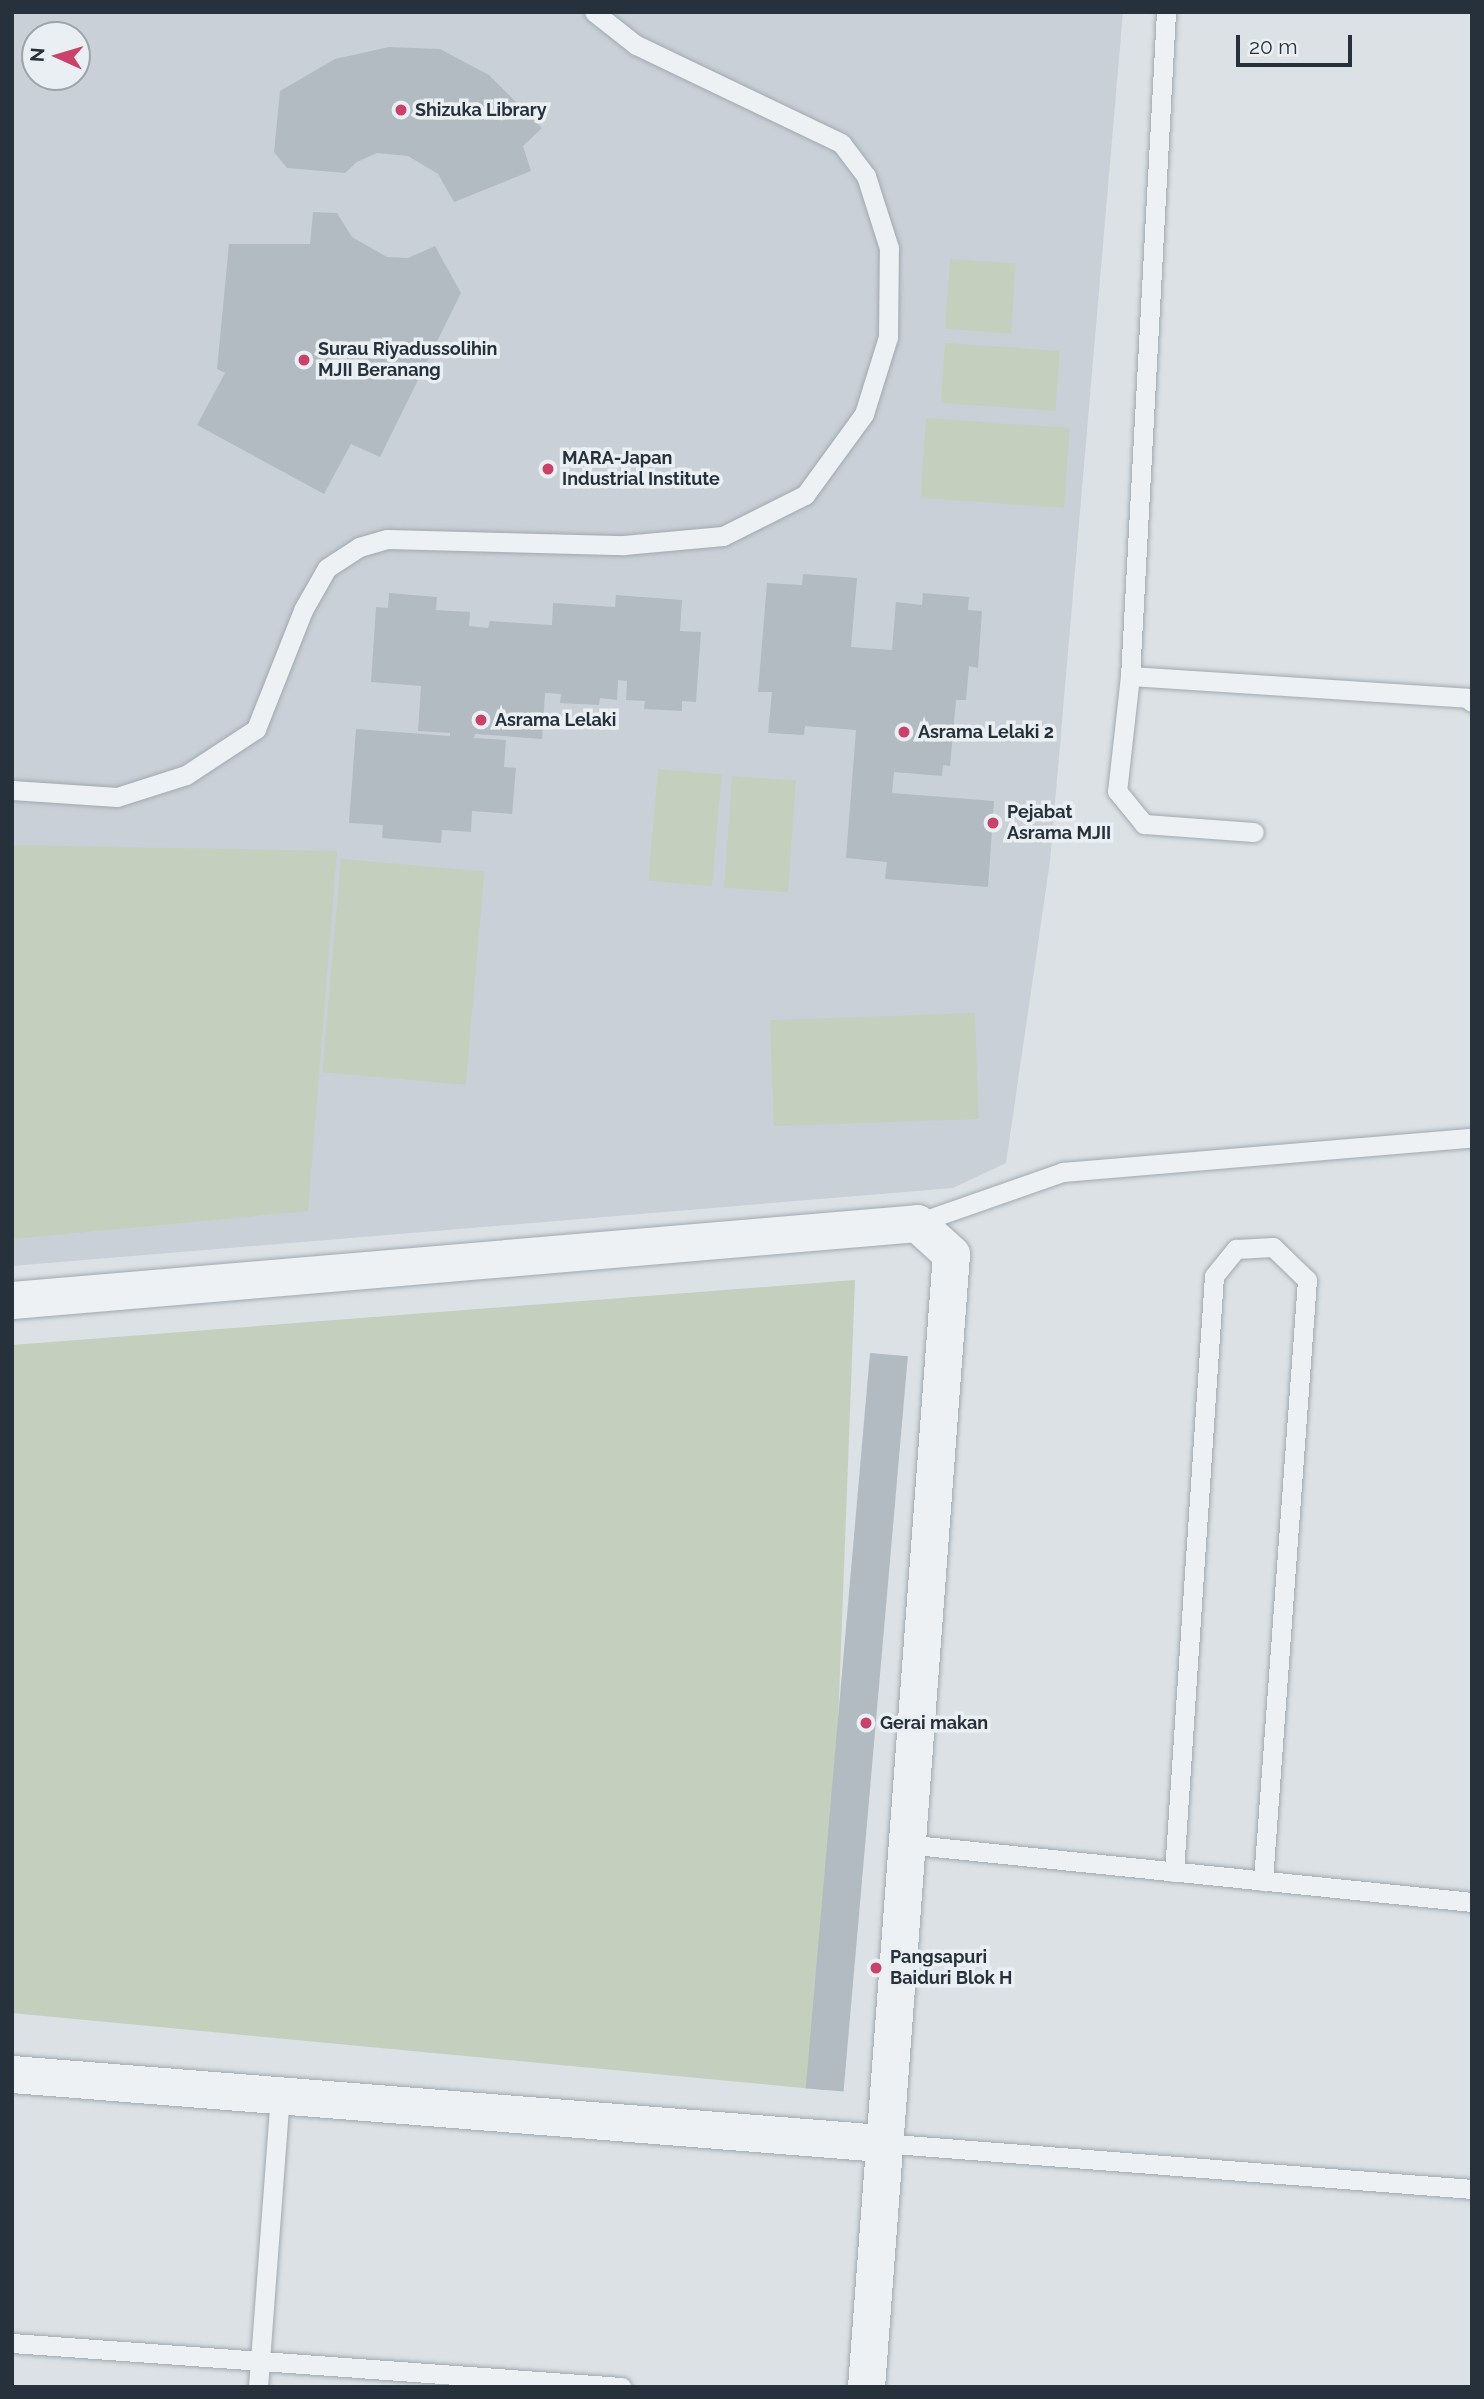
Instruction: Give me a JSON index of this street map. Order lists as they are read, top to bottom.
{
  "places": [
    "Shizuka Library",
    "Surau Riyadussolihin MJII Beranang",
    "MARA-Japan Industrial Institute",
    "Asrama Lelaki",
    "Asrama Lelaki 2",
    "Pejabat Asrama MJII",
    "Gerai makan",
    "Pangsapuri Baiduri Blok H"
  ],
  "scale_bar": "20 m",
  "north": "left"
}
